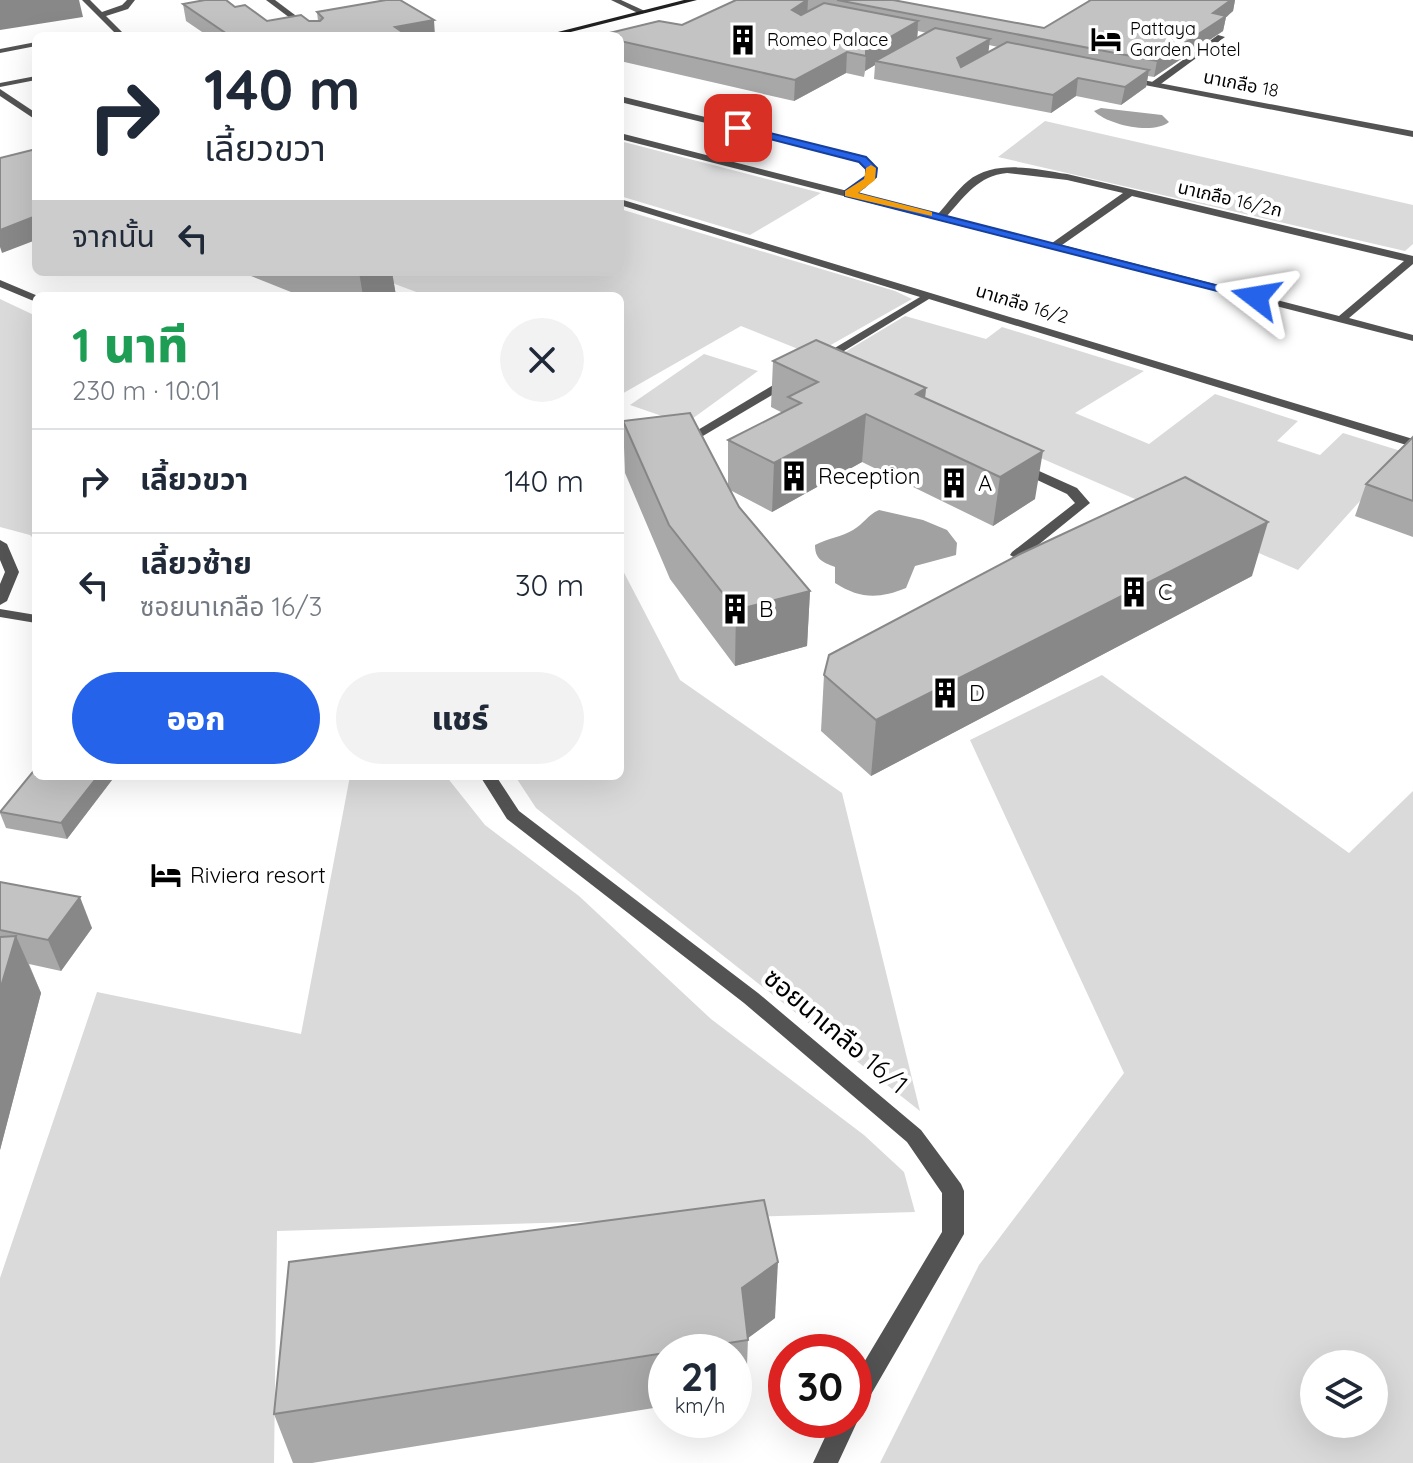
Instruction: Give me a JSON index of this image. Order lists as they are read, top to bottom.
{
  "streets": {
    "street": [
      "นาเกลือ 18",
      "นาเกลือ 16/2ก",
      "นาเกลือ 16/2",
      "ซอยนาเกลือ 16/1"
    ]
  },
  "places": {
    "hotel": ["Pattaya Garden Hotel", "Riviera resort"],
    "building": [
      "Romeo Palace",
      "Reception",
      "A",
      "C",
      "B",
      "D"
    ]
  },
  "page": {
    "turn": ["140 m", "เลี้ยวขวา"],
    "then": "จากนั้น",
    "heading": ["1 นาที", "230 m · 10:01"],
    "list": [
      {
        "name": "เลี้ยวขวา",
        "value": "140 m"
      },
      {
        "name": "เลี้ยวซ้าย",
        "note": "ซอยนาเกลือ 16/3",
        "value": "30 m"
      }
    ],
    "buttons": ["ออก", "แชร์"],
    "speed": "21 km/h",
    "limit": "30"
  }
}
